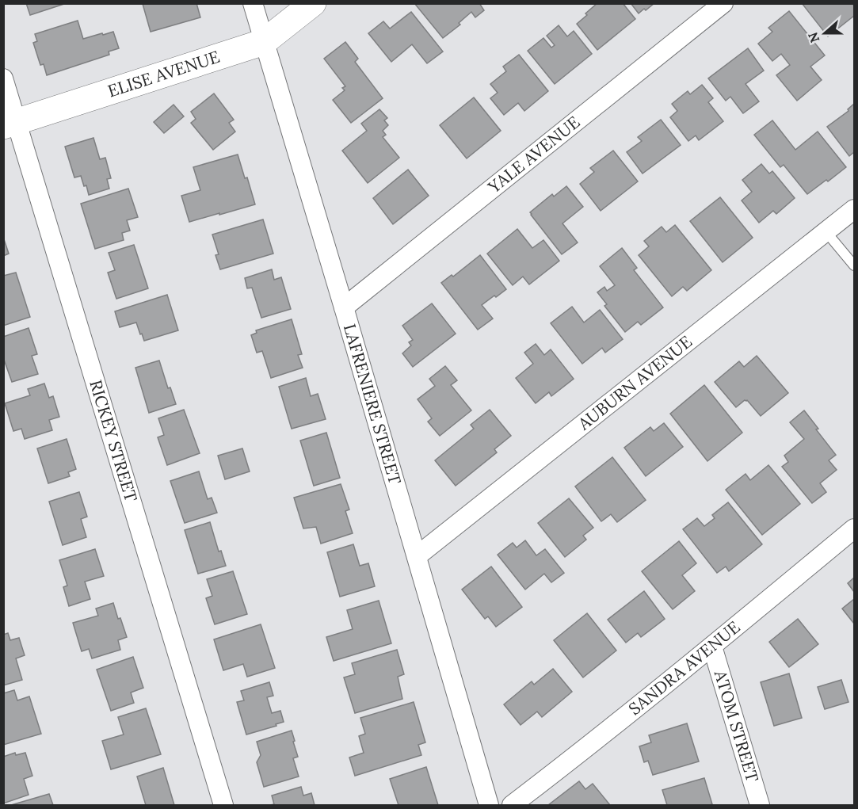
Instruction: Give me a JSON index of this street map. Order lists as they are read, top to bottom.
{
  "streets": {
    "street": [
      "ELISE AVENUE",
      "YALE AVENUE",
      "AUBURN AVENUE",
      "LAFRENIERE STREET",
      "RICKEY STREET",
      "SANDRA AVENUE",
      "ATOM STREET"
    ]
  },
  "crossings": [
    ["ELISE AVENUE", "LAFRENIERE STREET"],
    ["ELISE AVENUE", "RICKEY STREET"],
    ["YALE AVENUE", "LAFRENIERE STREET"],
    ["AUBURN AVENUE", "LAFRENIERE STREET"],
    ["SANDRA AVENUE", "ATOM STREET"]
  ],
  "north": "left"
}
